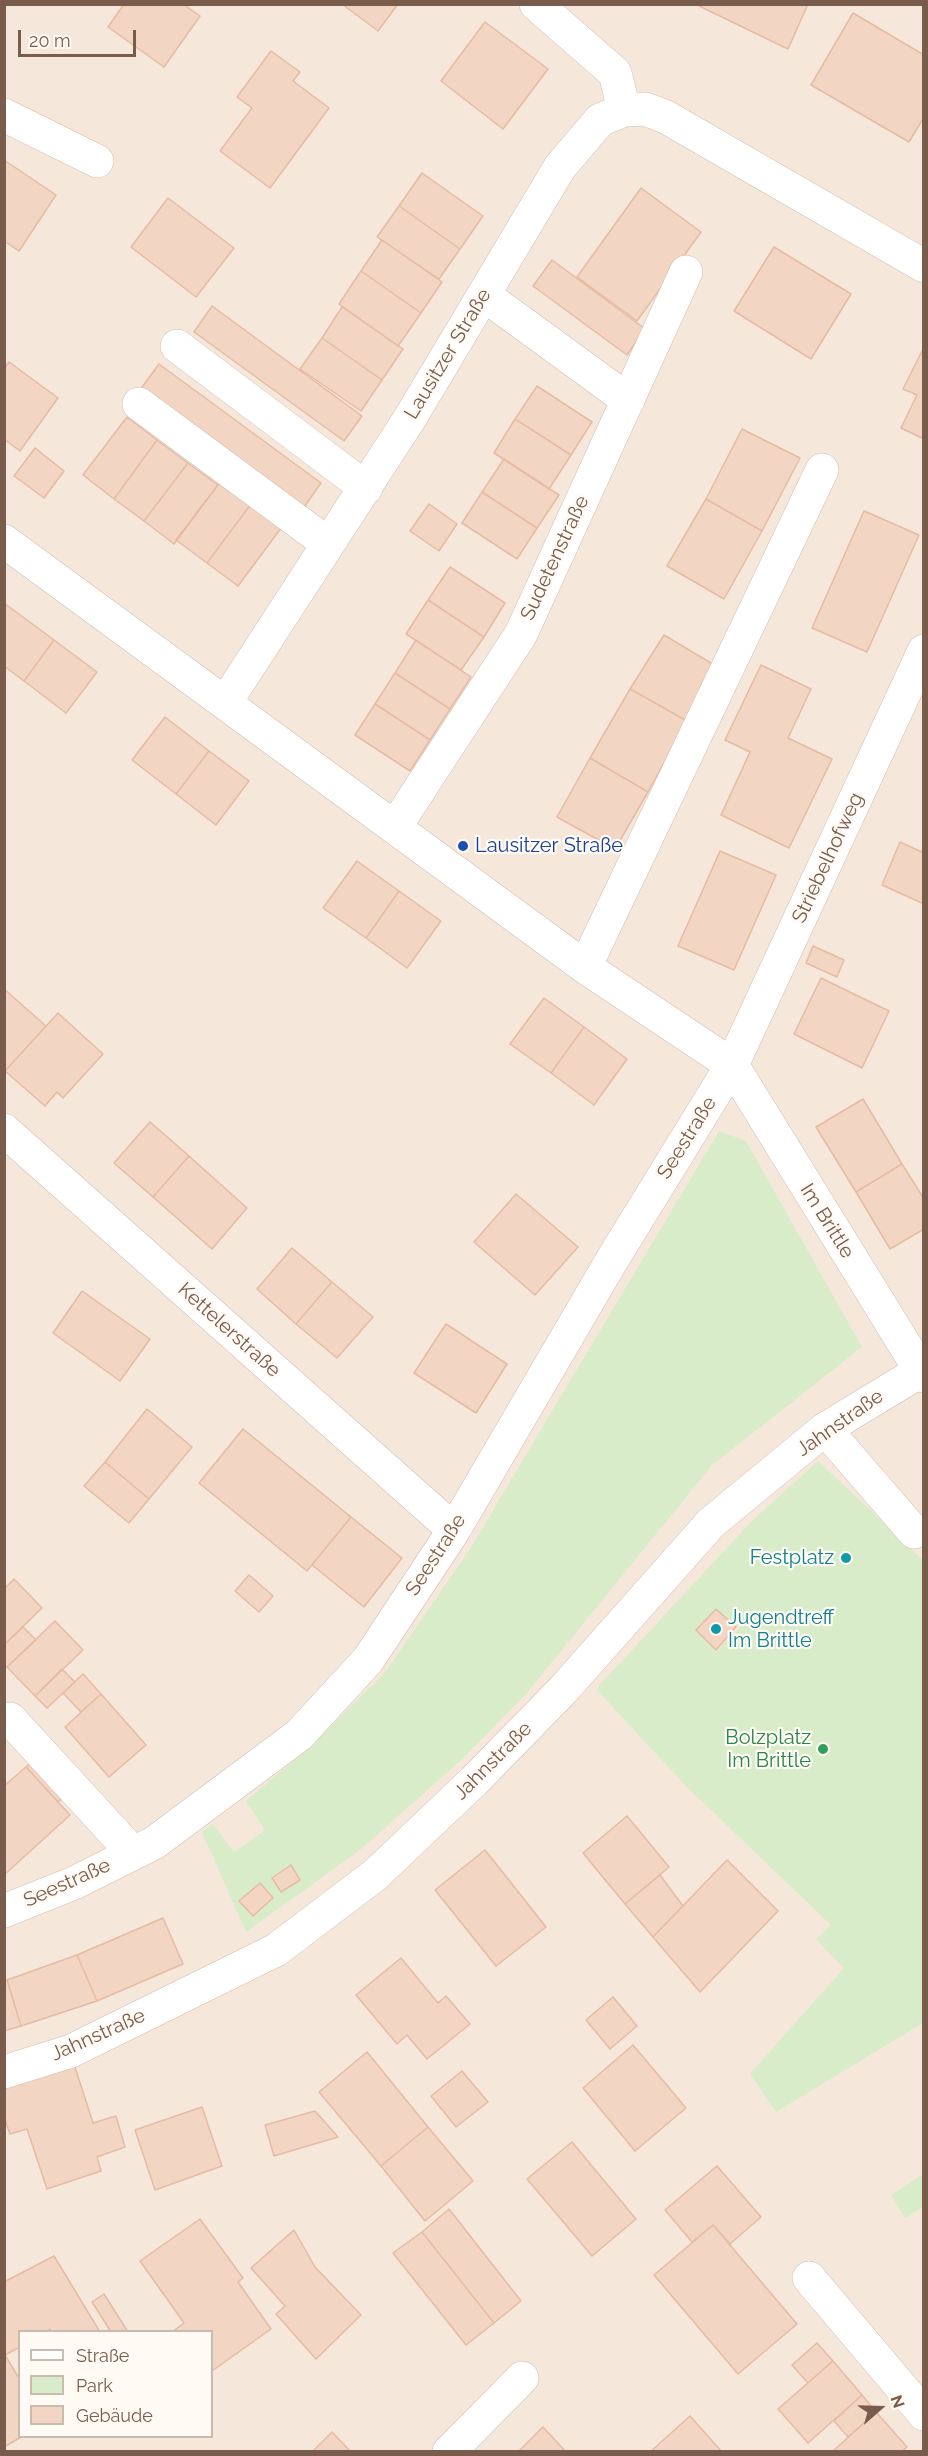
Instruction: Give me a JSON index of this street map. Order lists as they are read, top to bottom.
{
  "streets": {
    "street": [
      "Lausitzer Straße",
      "Sudetenstraße",
      "Striebelhofweg",
      "Seestraße",
      "Im Brittle",
      "Kettelerstraße",
      "Jahnstraße"
    ]
  },
  "crossings": [
    ["Striebelhofweg", "Seestraße"],
    ["Striebelhofweg", "Im Brittle"],
    ["Seestraße", "Im Brittle"],
    ["Seestraße", "Kettelerstraße"],
    ["Im Brittle", "Jahnstraße"]
  ],
  "places": [
    "Lausitzer Straße",
    "Festplatz",
    "Jugendtreff Im Brittle",
    "Bolzplatz Im Brittle"
  ],
  "legend": ["Straße", "Park", "Gebäude"],
  "scale_bar": "20 m",
  "north": "right"
}
